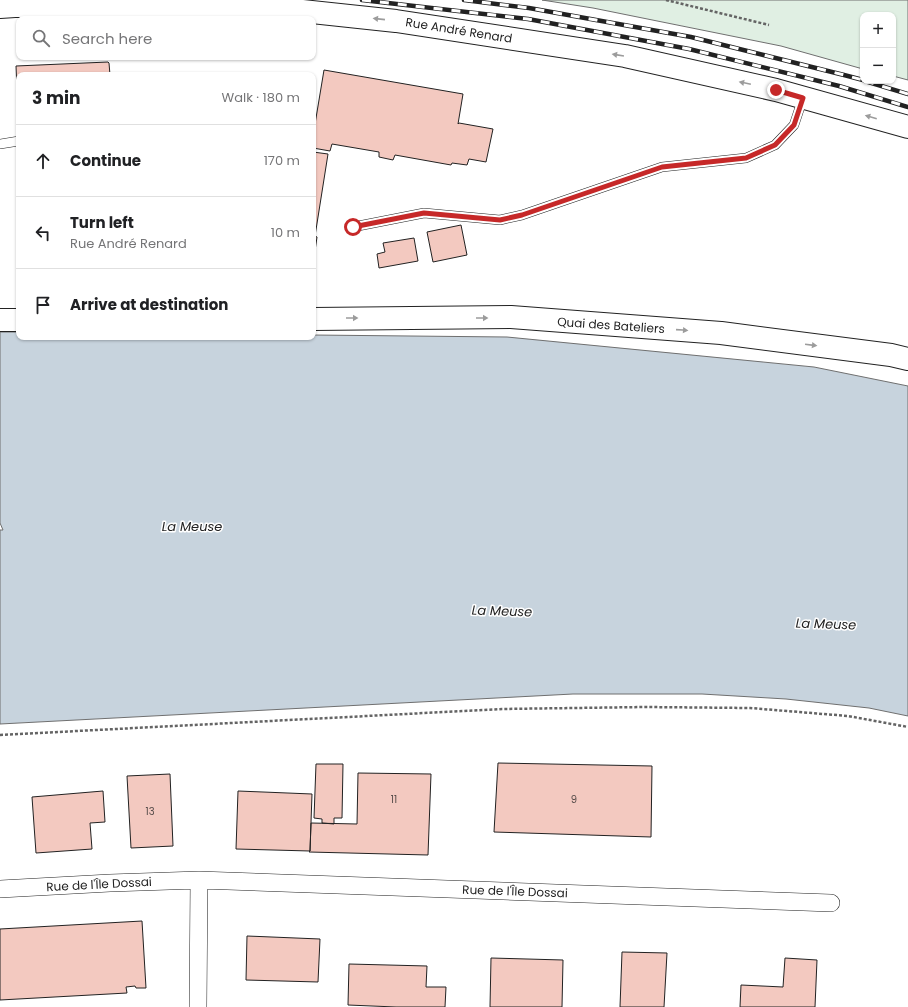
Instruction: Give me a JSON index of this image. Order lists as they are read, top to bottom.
{
  "streets": {
    "street": ["Rue André Renard", "Quai des Bateliers", "Rue de l'Île Dossai"]
  },
  "one_way": ["Rue André Renard", "Quai des Bateliers"],
  "water": ["La Meuse"],
  "house_numbers": ["11", "9", "13"],
  "page": {
    "map_buttons": ["+", "−"],
    "search": "Search here",
    "heading": ["3 min", "Walk · 180 m"],
    "list": [
      ["Continue", "170 m"],
      ["Turn left", "Rue André Renard", "10 m"],
      "Arrive at destination"
    ]
  }
}
